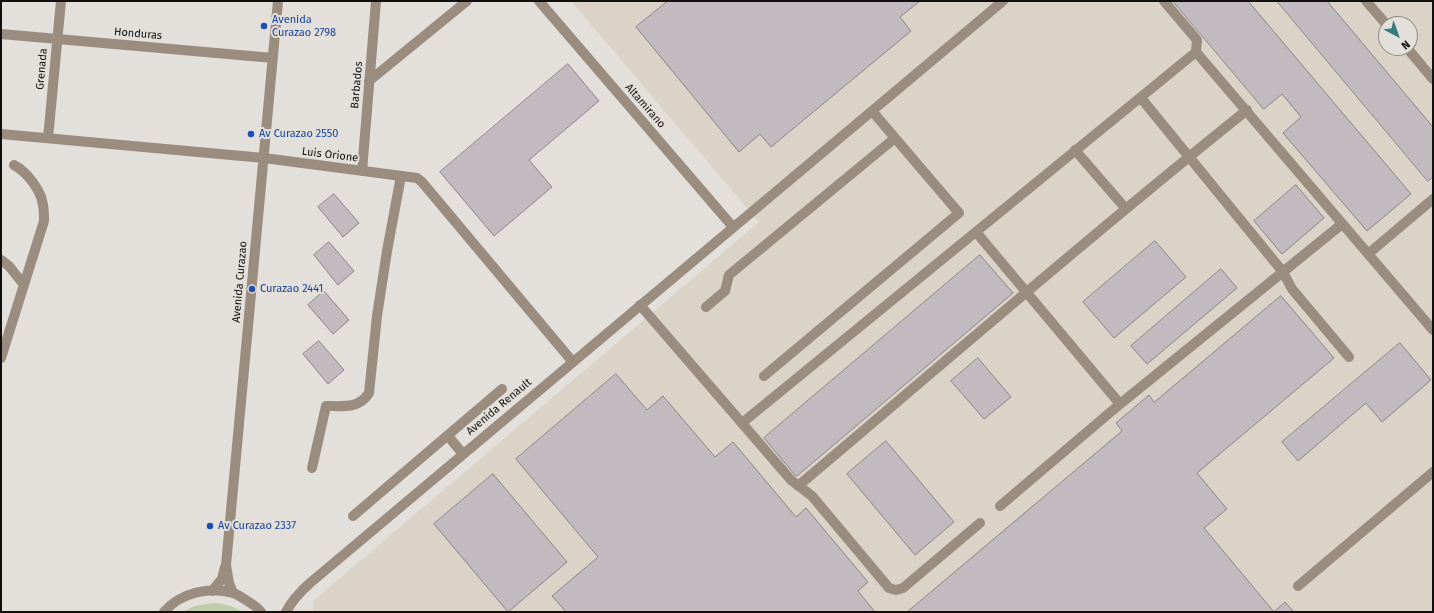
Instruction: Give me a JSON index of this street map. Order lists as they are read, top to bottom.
{
  "streets": {
    "street": [
      "Honduras",
      "Grenada",
      "Barbados",
      "Altamirano",
      "Luis Orione",
      "Avenida Curazao",
      "Avenida Renault"
    ]
  },
  "crossings": [
    ["Honduras", "Grenada"],
    ["Honduras", "Avenida Curazao"],
    ["Grenada", "Luis Orione"],
    ["Barbados", "Luis Orione"],
    ["Altamirano", "Avenida Renault"],
    ["Luis Orione", "Avenida Curazao"],
    ["Luis Orione", "Avenida Renault"]
  ],
  "places": [
    "Avenida Curazao 2798",
    "Av Curazao 2550",
    "Curazao 2441",
    "Av Curazao 2337"
  ],
  "north": "bottom right"
}
